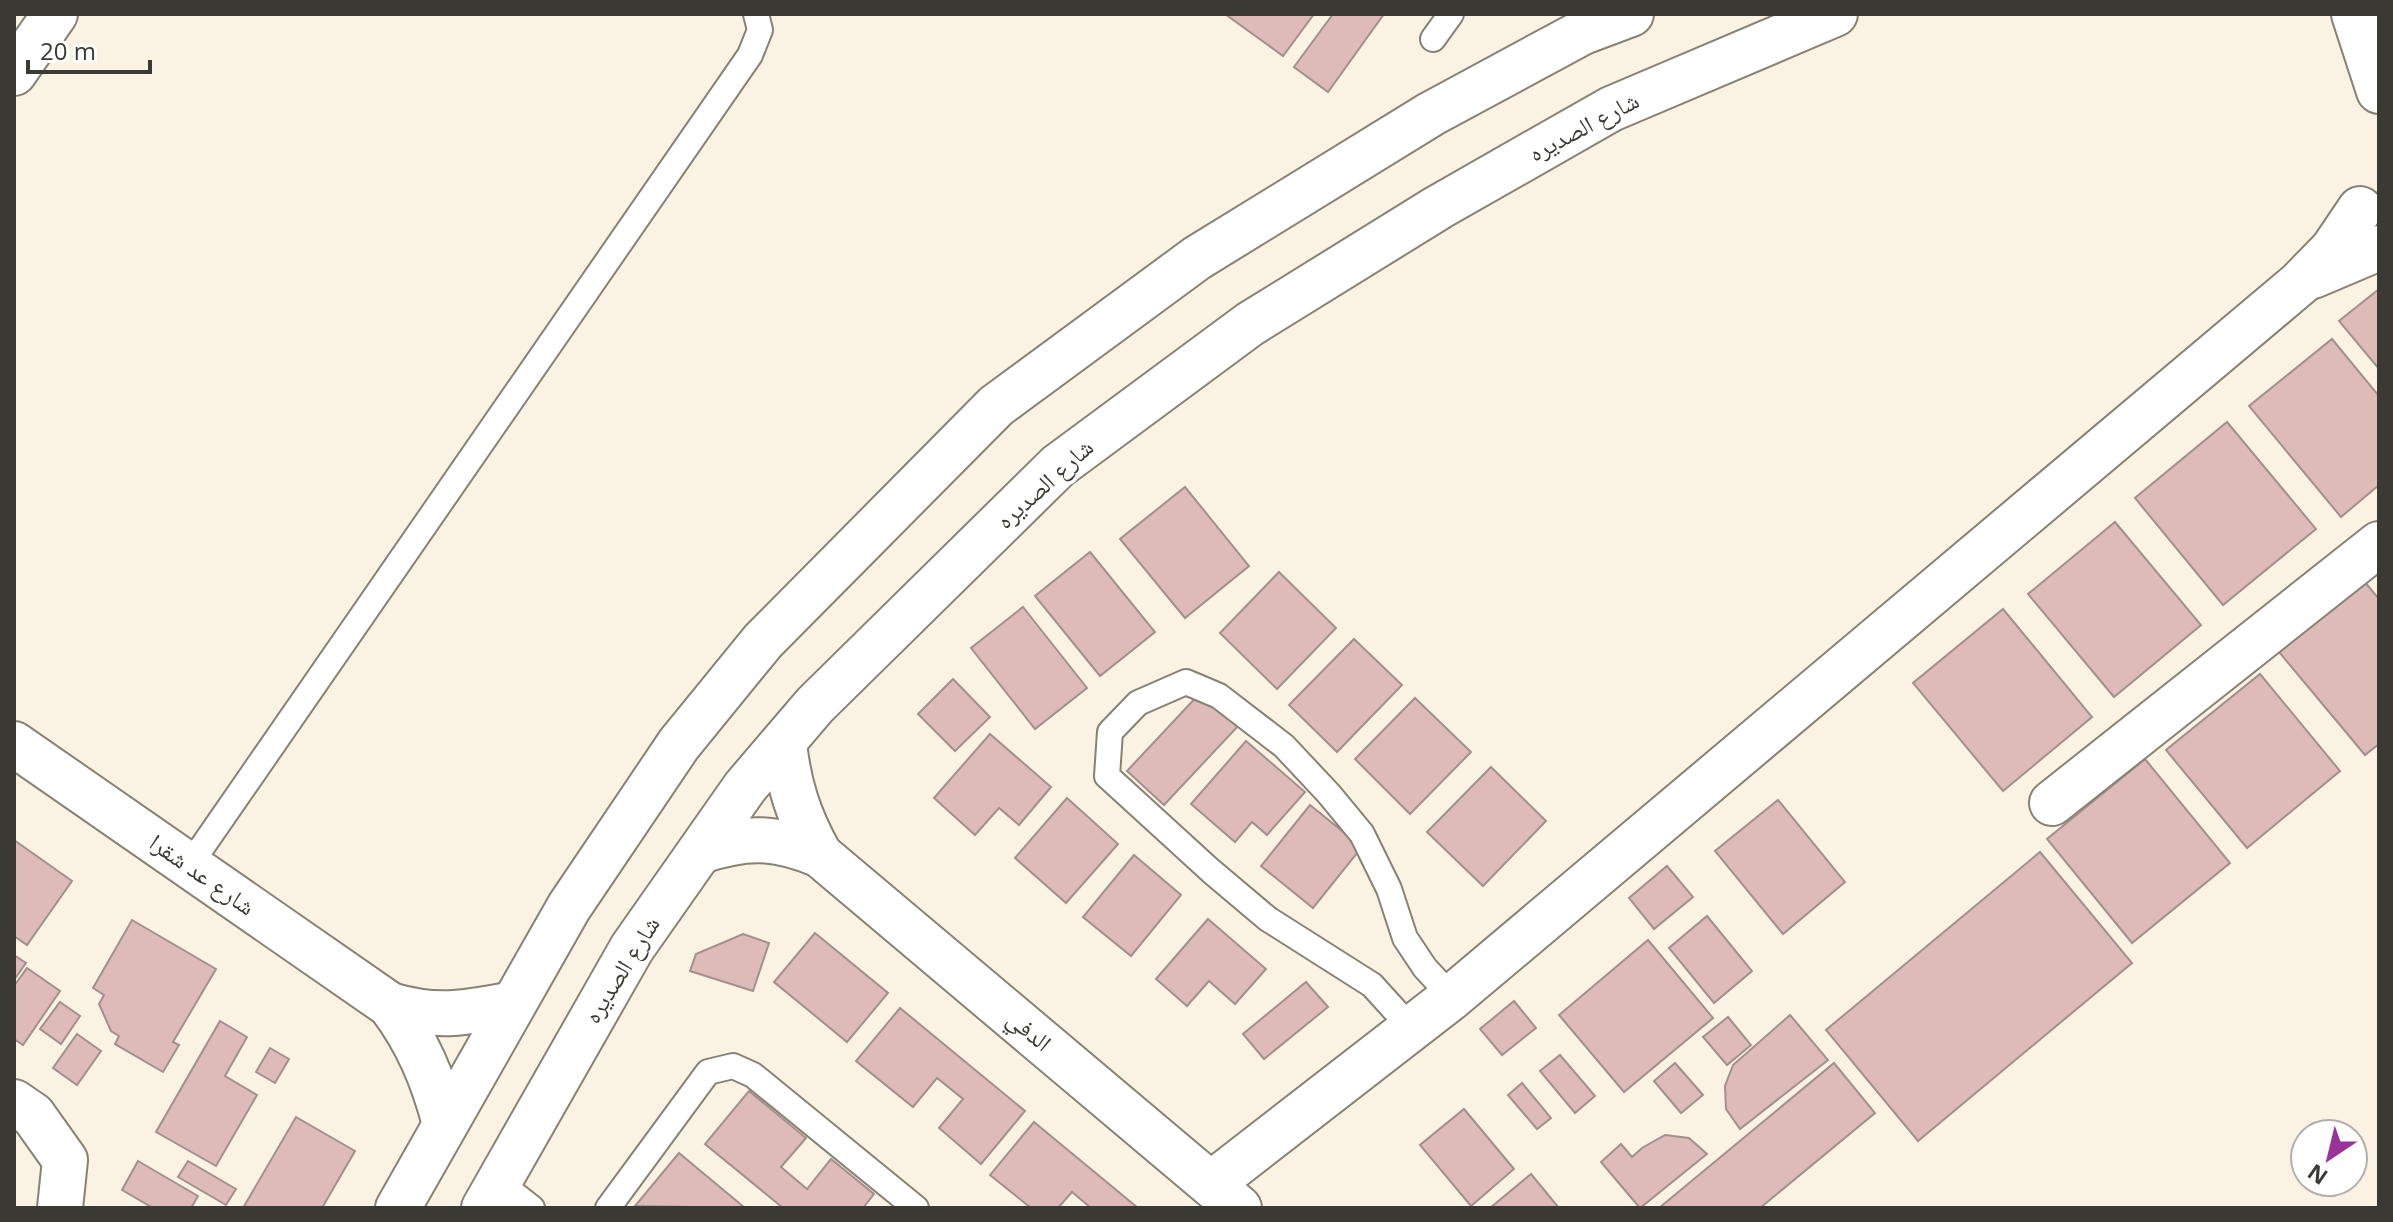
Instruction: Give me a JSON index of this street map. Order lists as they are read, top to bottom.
{
  "streets": {
    "street": ["شارع الصديره", "شارع عد شقرا", "الدفي"]
  },
  "crossings": [
    ["شارع الصديره", "الدفي"]
  ],
  "scale_bar": "20 m",
  "north": "bottom left"
}
